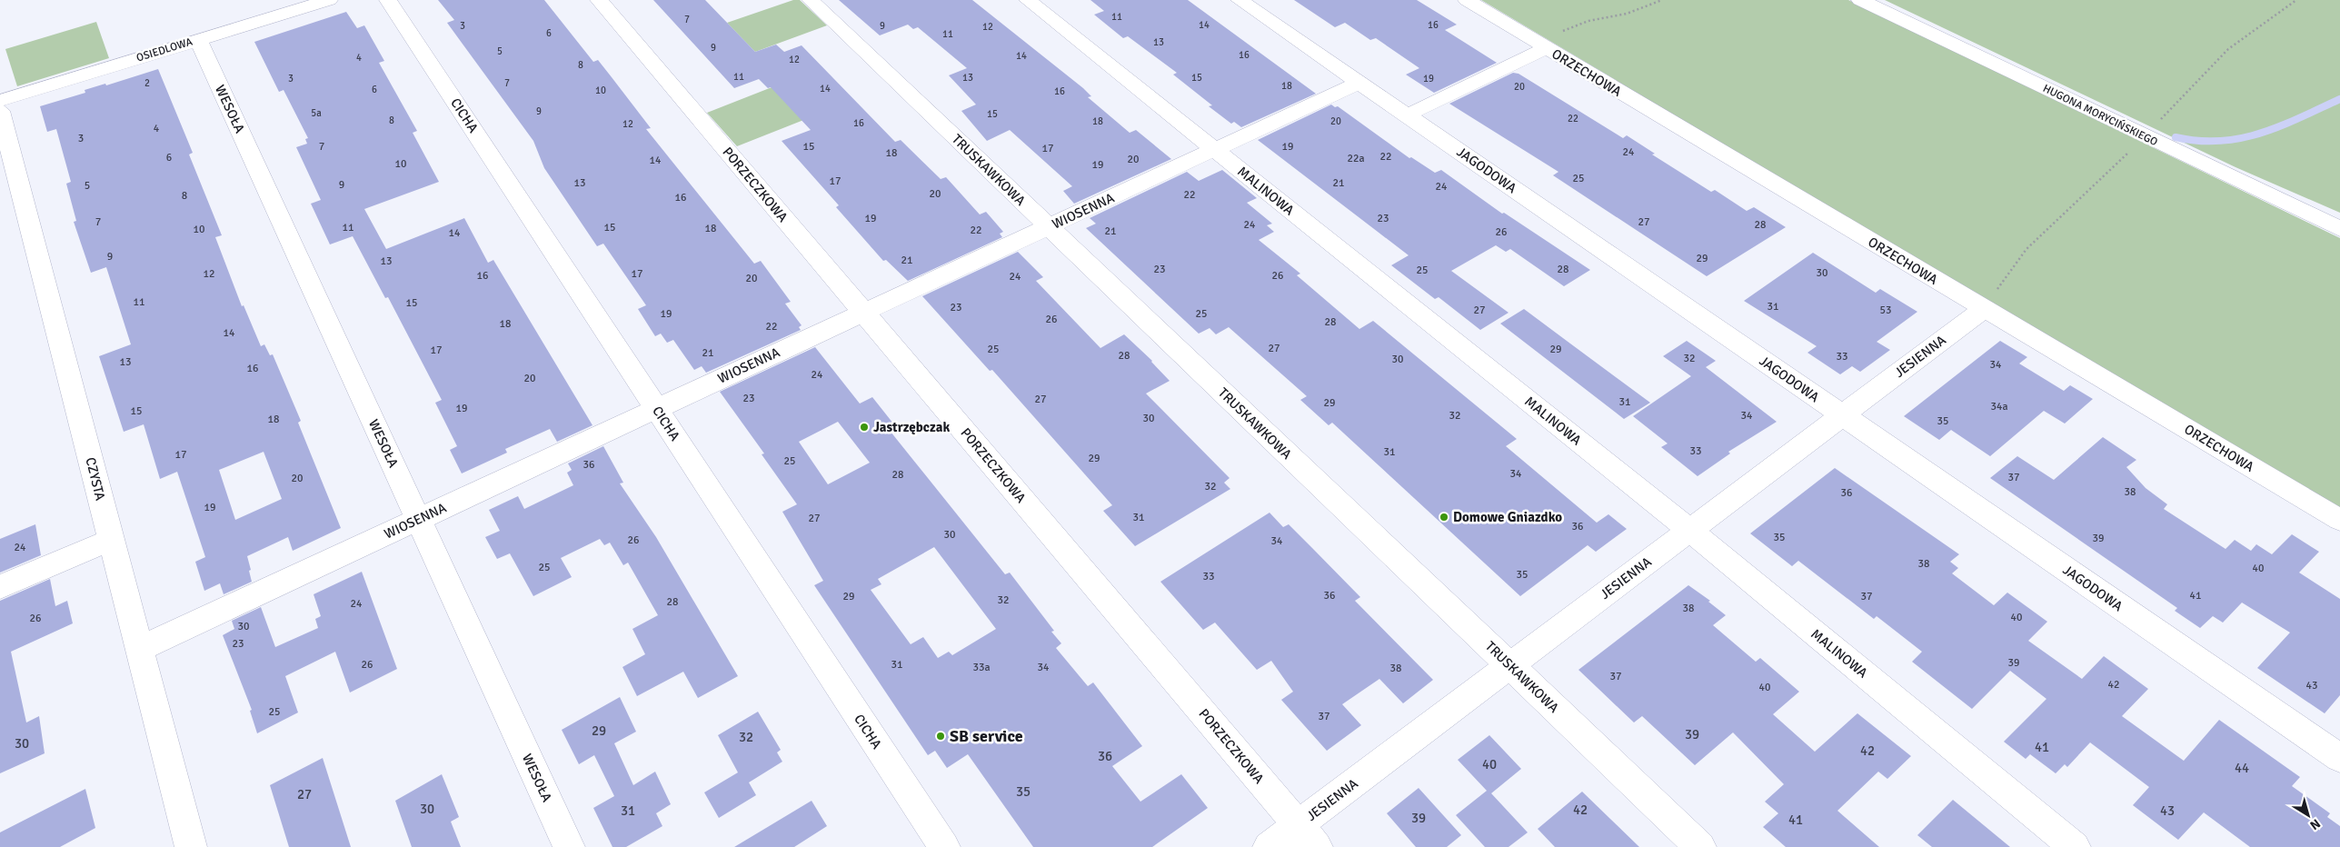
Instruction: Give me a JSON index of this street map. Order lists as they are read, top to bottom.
{
  "streets": {
    "street": [
      "OSIEDLOWA",
      "ORZECHOWA",
      "WESOŁA",
      "CICHA",
      "HUGONA MORYCIŃSKIEGO",
      "TRUSKAWKOWA",
      "JAGODOWA",
      "PORZECZKOWA",
      "MALINOWA",
      "WIOSENNA",
      "JESIENNA",
      "CZYSTA"
    ]
  },
  "crossings": [
    ["OSIEDLOWA", "WESOŁA"],
    ["ORZECHOWA", "JESIENNA"],
    ["WESOŁA", "WIOSENNA"],
    ["CICHA", "WIOSENNA"],
    ["TRUSKAWKOWA", "WIOSENNA"],
    ["TRUSKAWKOWA", "JESIENNA"],
    ["JAGODOWA", "WIOSENNA"],
    ["JAGODOWA", "JESIENNA"],
    ["PORZECZKOWA", "WIOSENNA"],
    ["PORZECZKOWA", "JESIENNA"],
    ["MALINOWA", "WIOSENNA"],
    ["MALINOWA", "JESIENNA"],
    ["WIOSENNA", "CZYSTA"]
  ],
  "places": ["Jastrzębczak", "Domowe Gniazdko", "SB service"],
  "house_numbers": [
    "11",
    "7",
    "14",
    "16",
    "3",
    "9",
    "12",
    "6",
    "11",
    "13",
    "9",
    "5",
    "16",
    "14",
    "4",
    "12",
    "8",
    "11",
    "13",
    "15",
    "3",
    "19",
    "2",
    "7",
    "18",
    "20",
    "14",
    "6",
    "10",
    "16",
    "9",
    "5a",
    "15",
    "22",
    "8",
    "18",
    "20",
    "16",
    "12",
    "4",
    "3",
    "7",
    "15",
    "19",
    "17",
    "24",
    "18",
    "22",
    "6",
    "22a",
    "20",
    "14",
    "10",
    "19",
    "25",
    "17",
    "13",
    "21",
    "9",
    "5",
    "24",
    "20",
    "22",
    "8",
    "16",
    "19",
    "23",
    "7",
    "27",
    "24",
    "28",
    "11",
    "15",
    "18",
    "10",
    "22",
    "21",
    "26",
    "14",
    "9",
    "29",
    "21",
    "13",
    "23",
    "28",
    "25",
    "30",
    "12",
    "17",
    "16",
    "26",
    "24",
    "20",
    "11",
    "15",
    "31",
    "23",
    "27",
    "53",
    "19",
    "25",
    "26",
    "28",
    "18",
    "22",
    "14",
    "27",
    "25",
    "29",
    "17",
    "21",
    "28",
    "33",
    "32",
    "30",
    "13",
    "34",
    "16",
    "24",
    "20",
    "23",
    "27",
    "31",
    "29",
    "34a",
    "19",
    "15",
    "32",
    "34",
    "30",
    "18",
    "35",
    "33",
    "31",
    "17",
    "29",
    "25",
    "36",
    "34",
    "28",
    "37",
    "20",
    "32",
    "38",
    "36",
    "19",
    "31",
    "27",
    "36",
    "30",
    "35",
    "39",
    "26",
    "34",
    "24",
    "38",
    "25",
    "40",
    "35",
    "33",
    "36",
    "41",
    "29",
    "37",
    "32",
    "28",
    "24",
    "38",
    "40",
    "26",
    "30",
    "23",
    "39",
    "26",
    "31",
    "33a",
    "34",
    "38",
    "37",
    "42",
    "43",
    "40",
    "25",
    "37",
    "29",
    "39",
    "32",
    "30",
    "41",
    "42",
    "36",
    "40",
    "44",
    "35",
    "27",
    "30",
    "42",
    "31",
    "43",
    "39",
    "41"
  ],
  "north": "bottom right"
}
